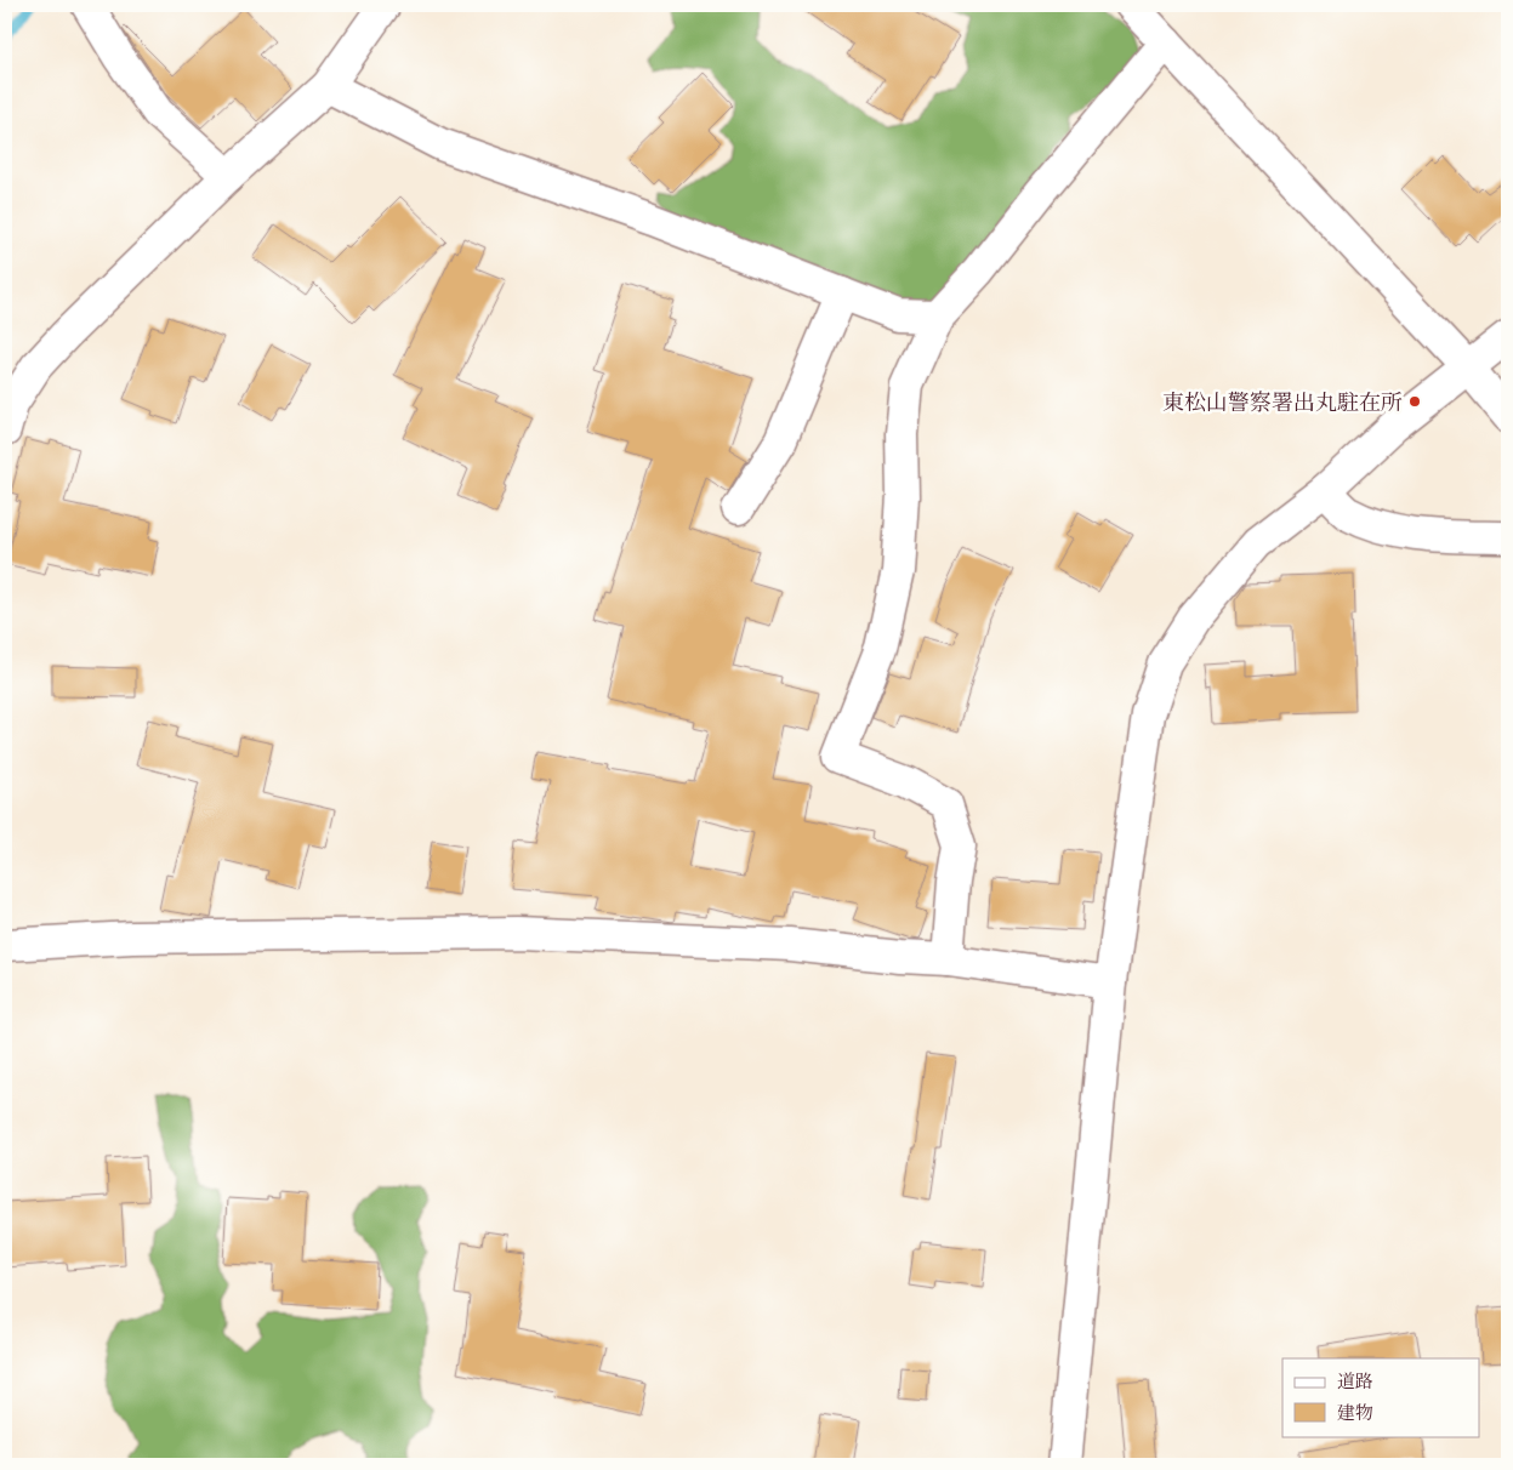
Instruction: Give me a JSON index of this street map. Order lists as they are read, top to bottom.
{
  "places": ["東松山警察署出丸駐在所"],
  "legend": ["道路", "建物"]
}
